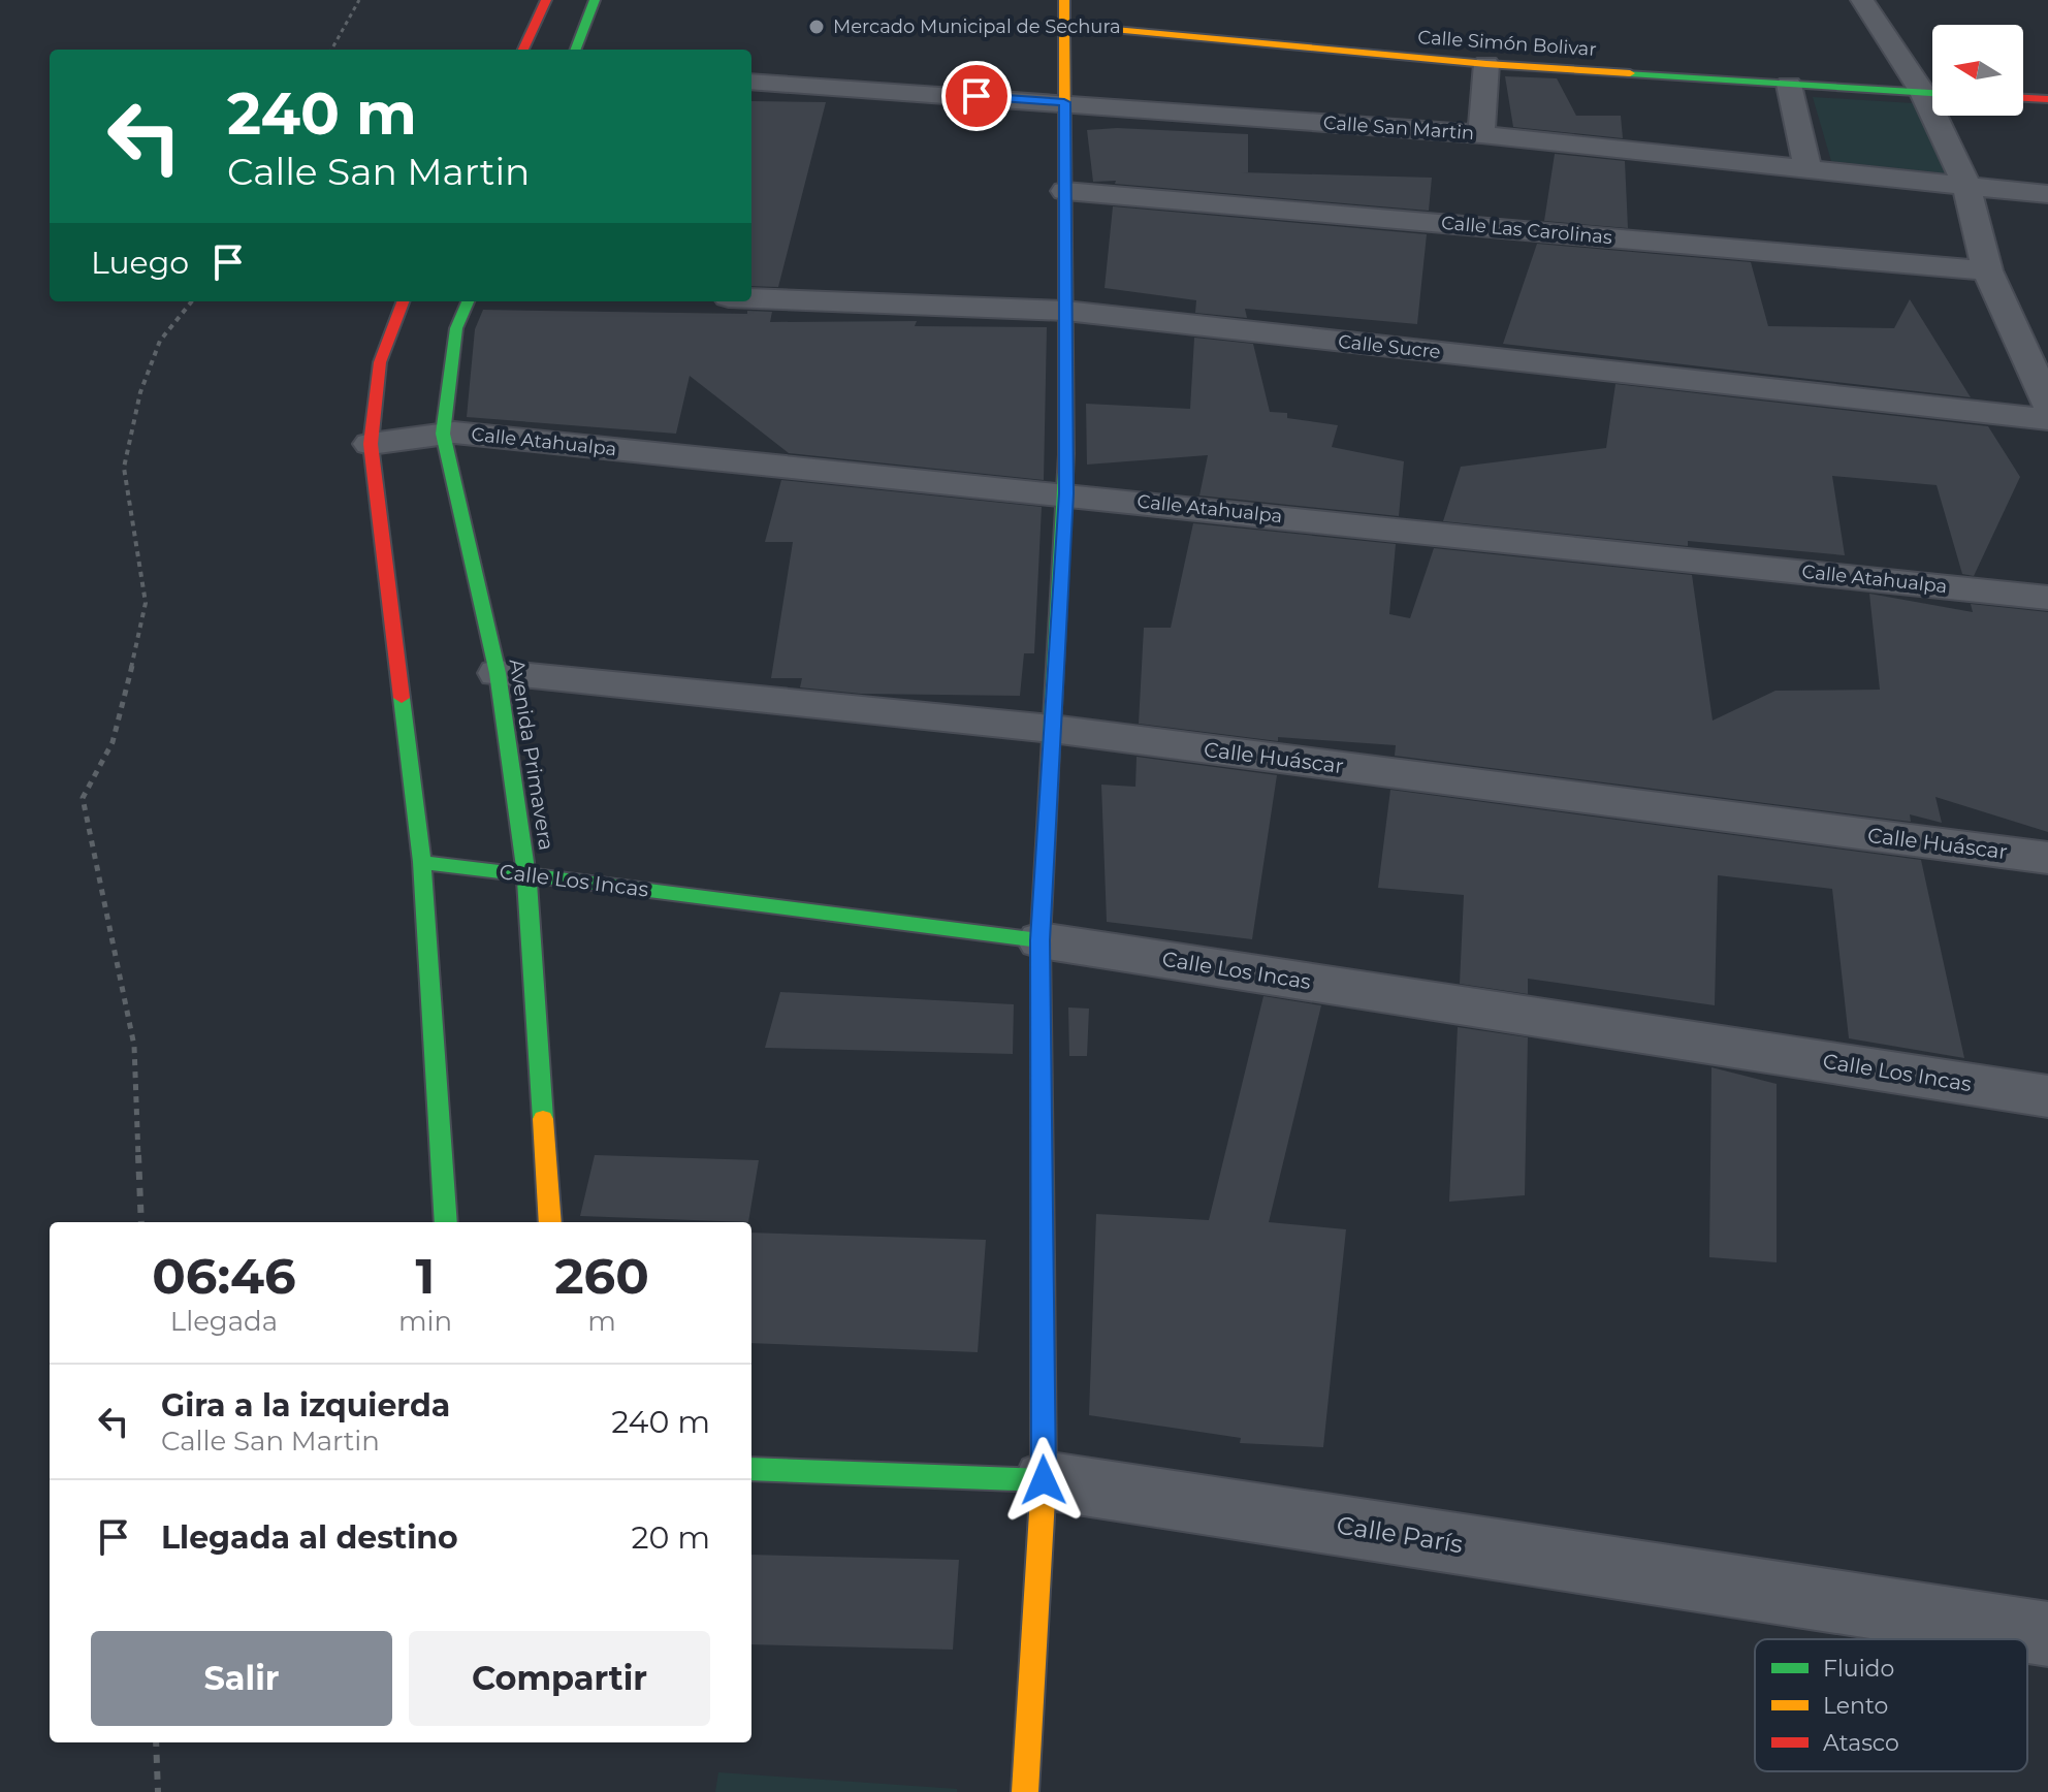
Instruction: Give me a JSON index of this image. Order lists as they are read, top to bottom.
{
  "streets": {
    "street": [
      "Calle Simón Bolivar",
      "Calle San Martin",
      "Calle Las Carolinas",
      "Calle Sucre",
      "Calle Atahualpa",
      "Avenida Primavera",
      "Calle Huáscar",
      "Calle Los Incas",
      "Calle París"
    ]
  },
  "crossings": [
    ["Calle Atahualpa", "Avenida Primavera"],
    ["Avenida Primavera", "Calle Huáscar"],
    ["Avenida Primavera", "Calle Los Incas"]
  ],
  "places": ["Mercado Municipal de Sechura"],
  "legend": ["Fluido", "Lento", "Atasco"],
  "north": "left",
  "page": {
    "turn": ["240 m", "Calle San Martin"],
    "then": "Luego",
    "eta": [
      "06:46",
      "Llegada",
      "1",
      "min",
      "260",
      "m"
    ],
    "list": [
      {
        "name": "Gira a la izquierda",
        "note": "Calle San Martin",
        "value": "240 m"
      },
      {
        "name": "Llegada al destino",
        "value": "20 m"
      }
    ],
    "buttons": ["Salir", "Compartir"]
  }
}
